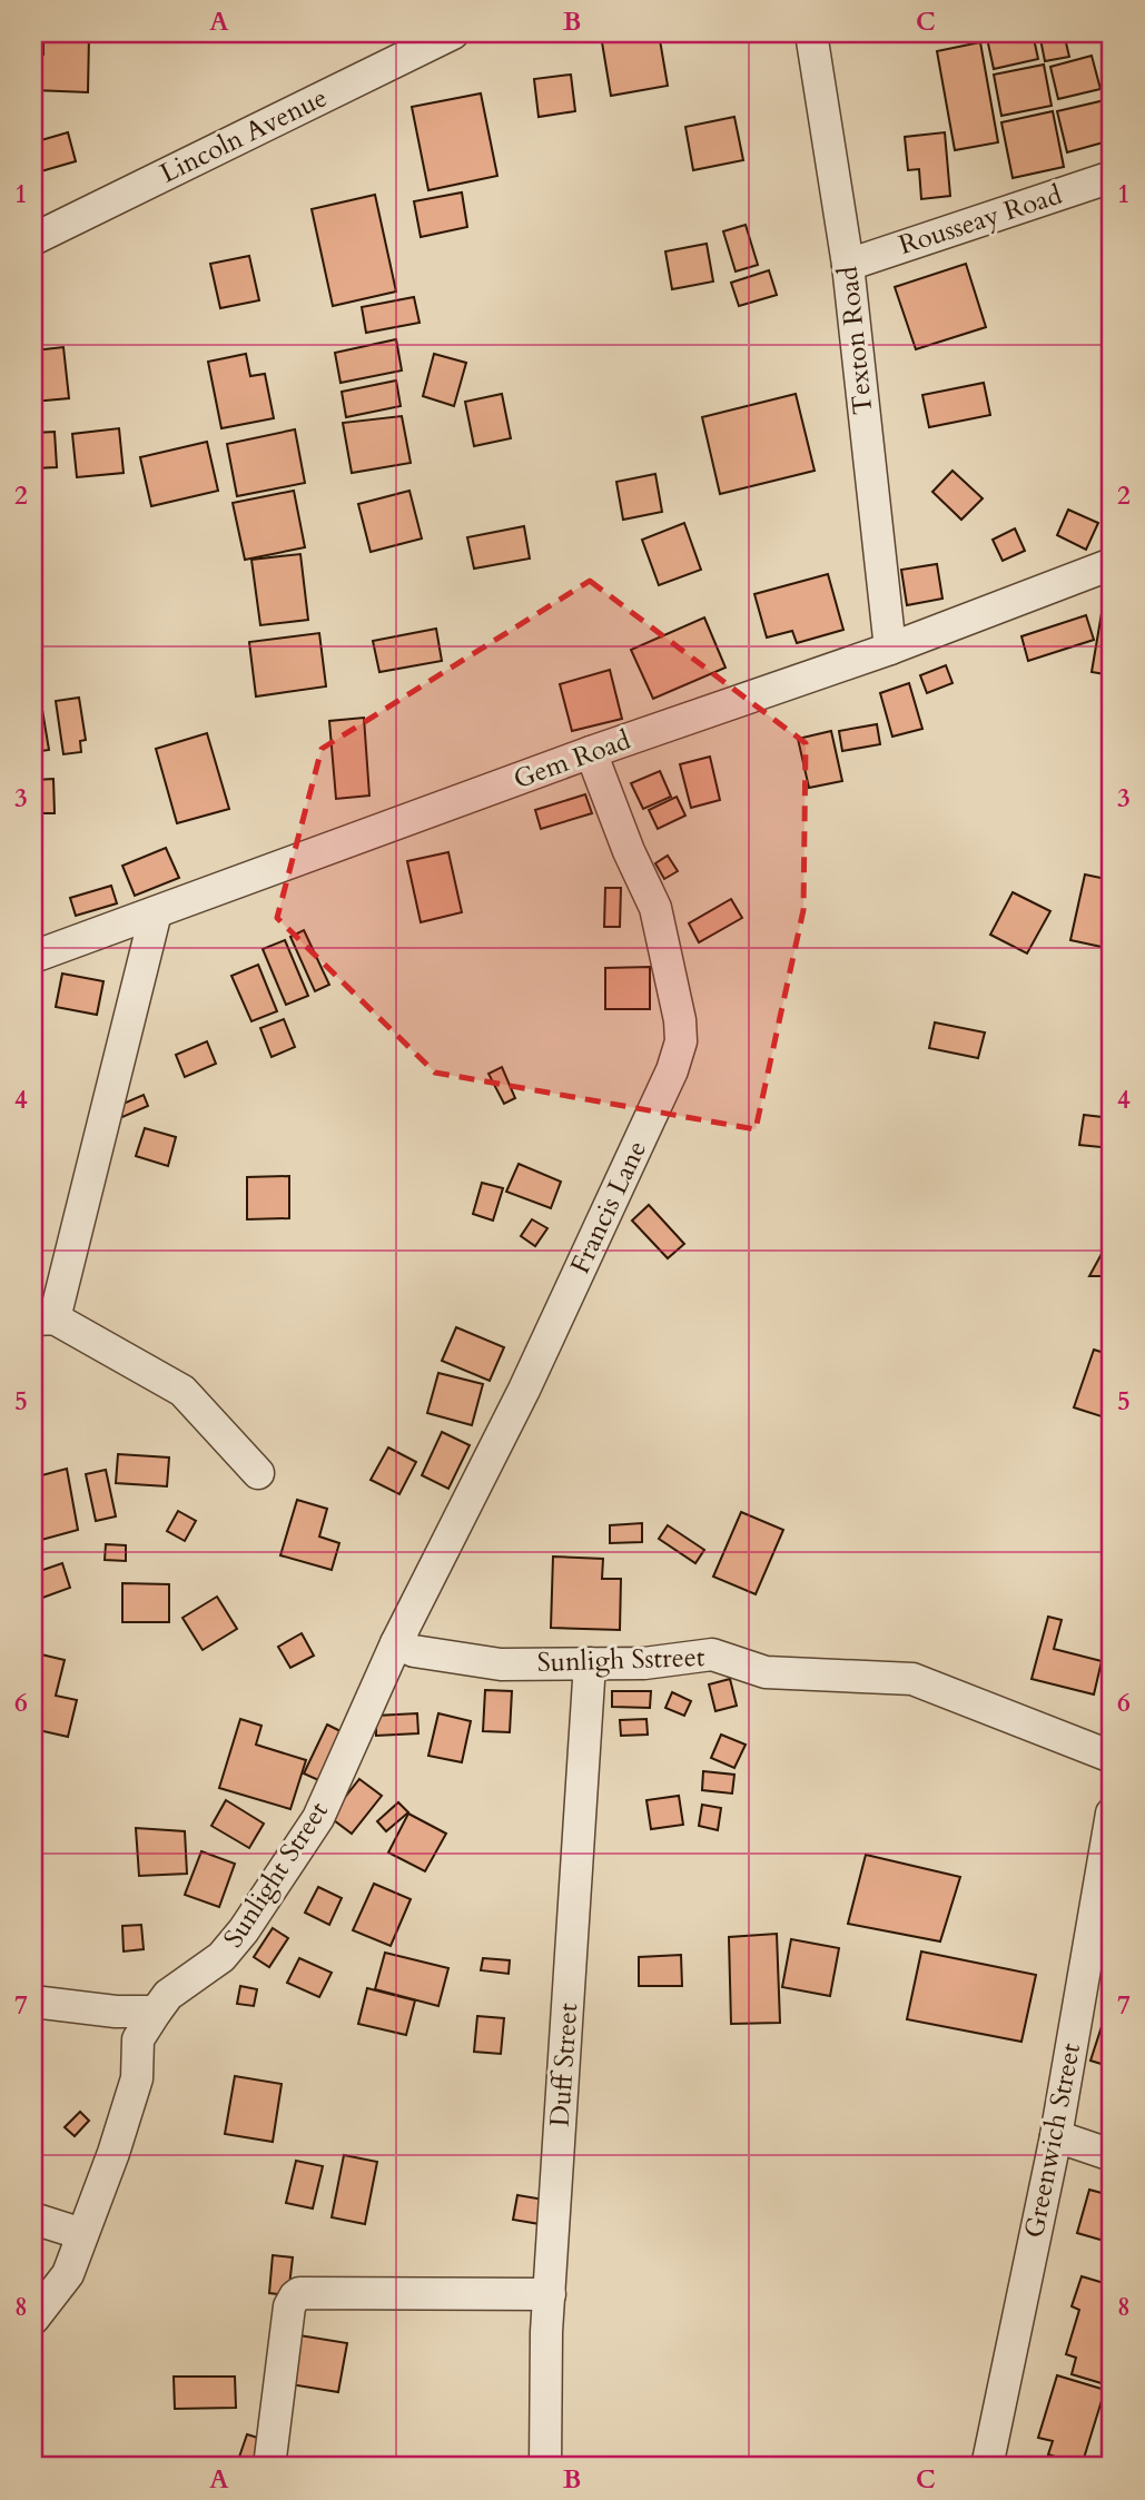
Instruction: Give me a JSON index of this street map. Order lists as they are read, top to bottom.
{
  "streets": {
    "street": [
      "Lincoln Avenue",
      "Rousseay Road",
      "Texton Road",
      "Gem Road",
      "Francis Lane",
      "Sunligh Sstreet",
      "Sunlight Street",
      "Duff Street",
      "Greenwich Street"
    ]
  },
  "crossings": [
    ["Rousseay Road", "Texton Road"],
    ["Texton Road", "Gem Road"],
    ["Gem Road", "Francis Lane"],
    ["Francis Lane", "Sunligh Sstreet"],
    ["Francis Lane", "Sunlight Street"],
    ["Sunligh Sstreet", "Sunlight Street"],
    ["Sunligh Sstreet", "Duff Street"]
  ],
  "grid": {
    "columns": ["A", "B", "C"],
    "rows": [
      "1",
      "2",
      "3",
      "4",
      "5",
      "6",
      "7",
      "8"
    ]
  }
}
